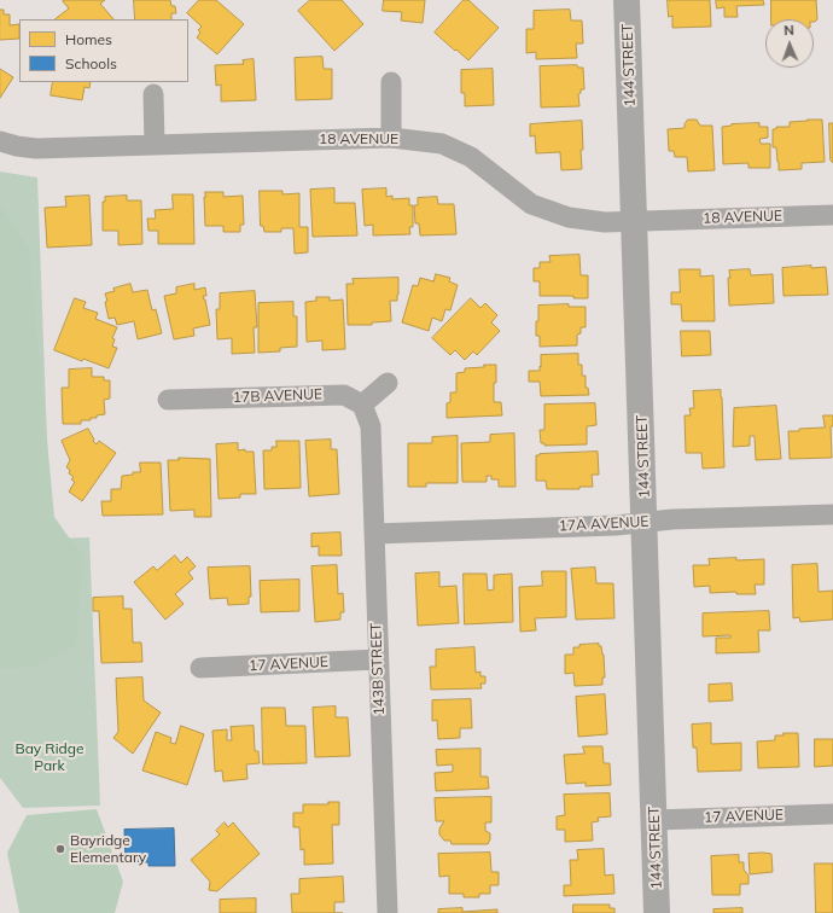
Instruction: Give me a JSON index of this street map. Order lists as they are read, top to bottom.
{
  "streets": {
    "street": [
      "144 STREET",
      "18 AVENUE",
      "17B AVENUE",
      "17A AVENUE",
      "17 AVENUE",
      "143B STREET"
    ]
  },
  "crossings": [
    ["144 STREET", "18 AVENUE"],
    ["144 STREET", "17A AVENUE"],
    ["144 STREET", "17 AVENUE"],
    ["17B AVENUE", "143B STREET"],
    ["17A AVENUE", "143B STREET"],
    ["17 AVENUE", "143B STREET"]
  ],
  "parks": ["Bay Ridge Park"],
  "places": ["Bayridge Elementary"],
  "legend": ["Homes", "Schools"],
  "north": "top"
}
